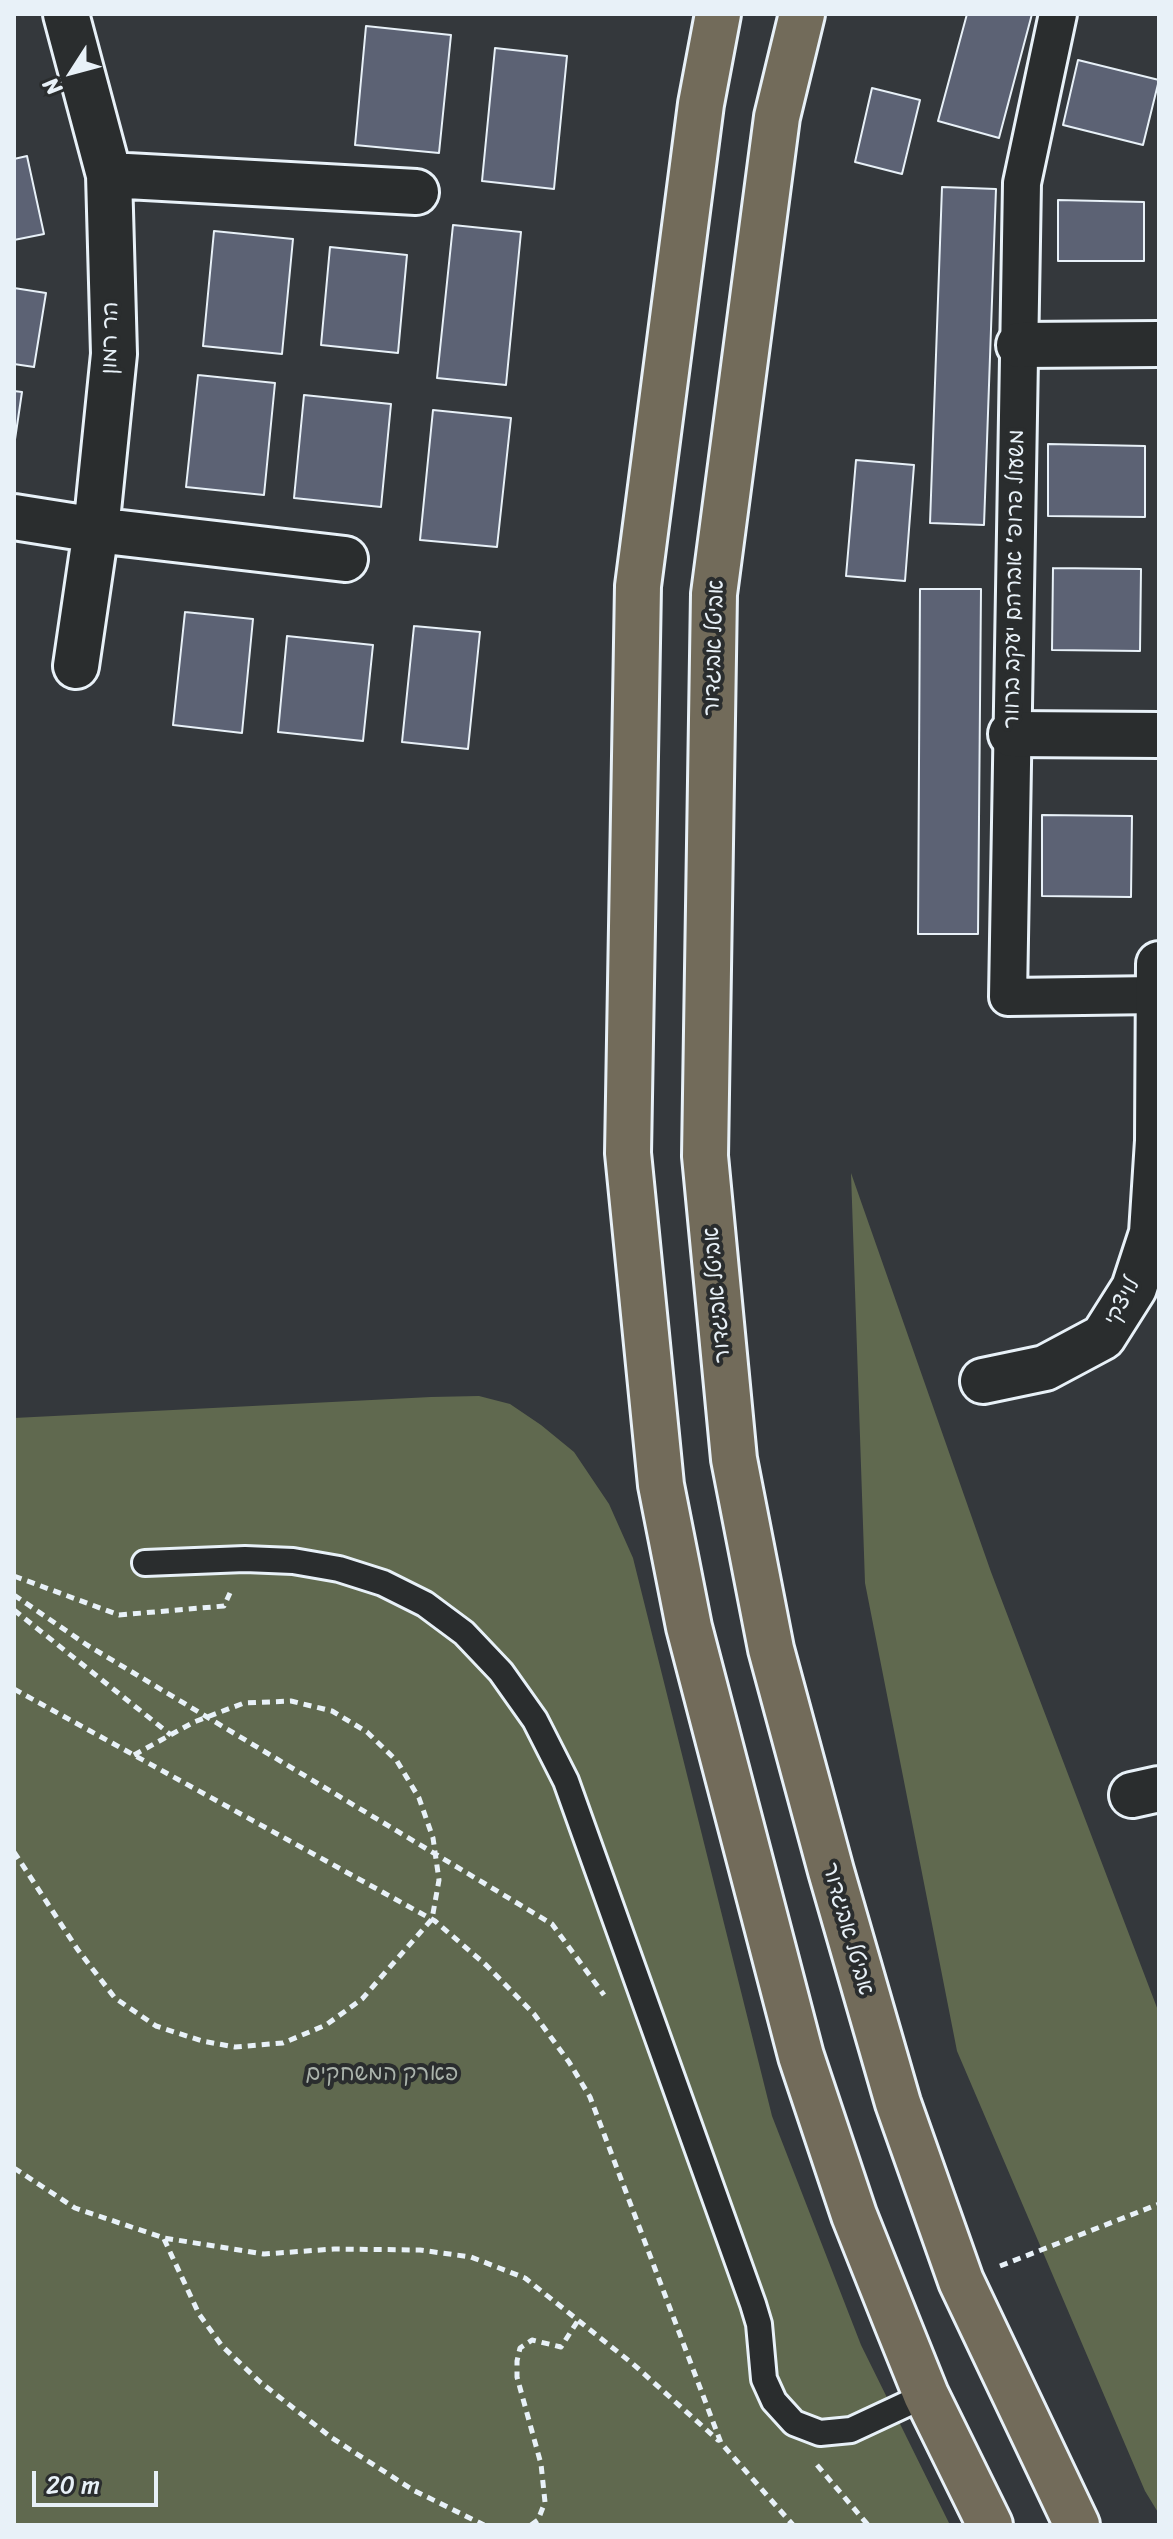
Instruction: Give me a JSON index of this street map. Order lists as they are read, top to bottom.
{
  "streets": {
    "main road": ["אביטל אביגדור"],
    "street": ["הר רמון", "משעול פרופ' אברהם יעקב ברוור", "לויצקי"]
  },
  "crossings": [
    ["משעול פרופ' אברהם יעקב ברוור", "לויצקי"]
  ],
  "parks": ["פארק המשחקים"],
  "scale_bar": "20 m",
  "north": "bottom left"
}
